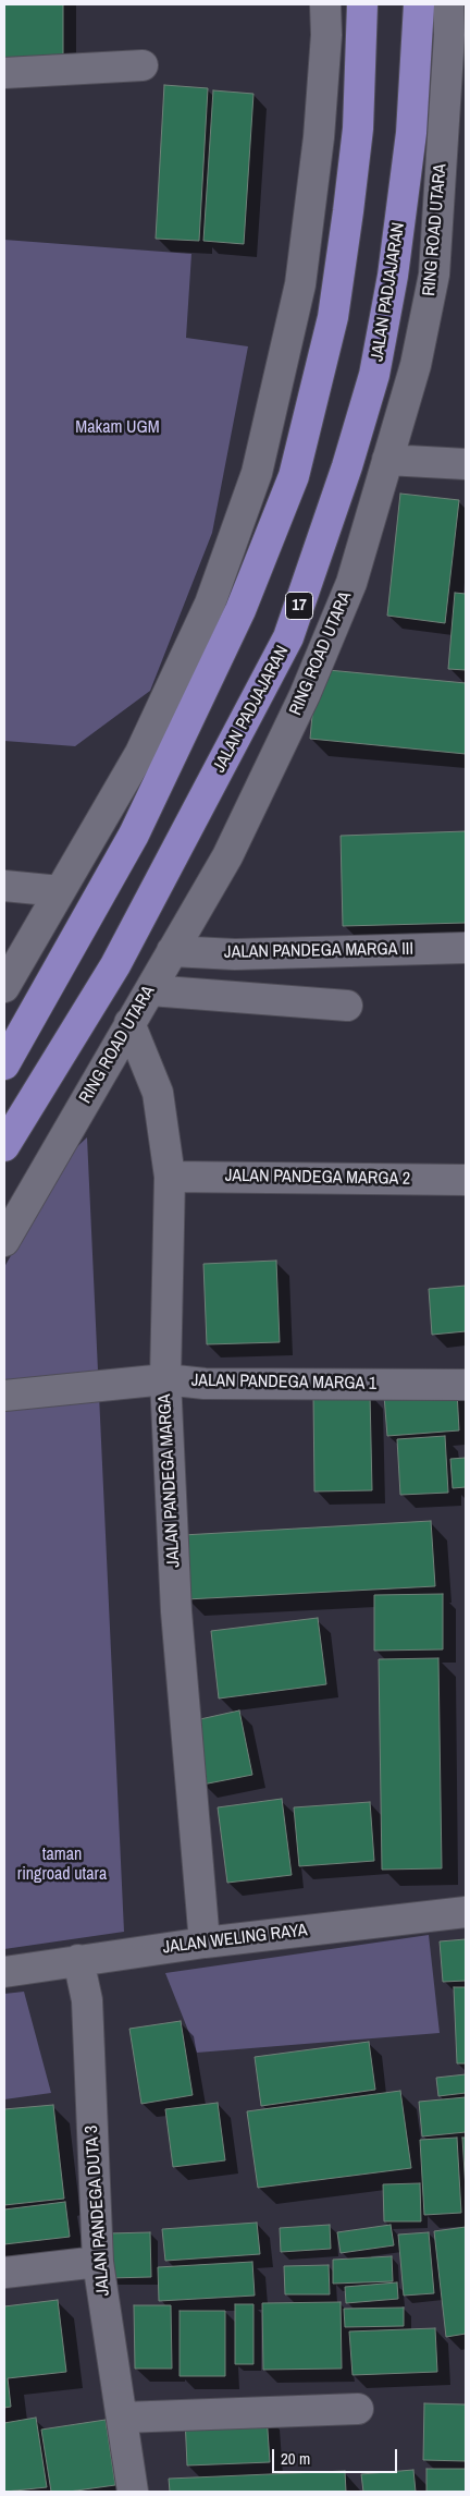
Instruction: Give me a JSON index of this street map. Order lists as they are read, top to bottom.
{
  "streets": {
    "highway": ["JALAN PADJAJARAN", "17"],
    "street": [
      "RING ROAD UTARA",
      "JALAN PANDEGA MARGA III",
      "JALAN PANDEGA MARGA 2",
      "JALAN PANDEGA MARGA 1",
      "JALAN PANDEGA MARGA",
      "JALAN WELING RAYA",
      "JALAN PANDEGA DUTA 3"
    ]
  },
  "crossings": [
    ["RING ROAD UTARA", "JALAN PANDEGA MARGA III"],
    ["RING ROAD UTARA", "JALAN PANDEGA MARGA"],
    ["JALAN PANDEGA MARGA 2", "JALAN PANDEGA MARGA"],
    ["JALAN PANDEGA MARGA 1", "JALAN PANDEGA MARGA"],
    ["JALAN PANDEGA MARGA", "JALAN WELING RAYA"],
    ["JALAN WELING RAYA", "JALAN PANDEGA DUTA 3"]
  ],
  "parks": ["Makam UGM", "taman ringroad utara"],
  "scale_bar": "20 m"
}
